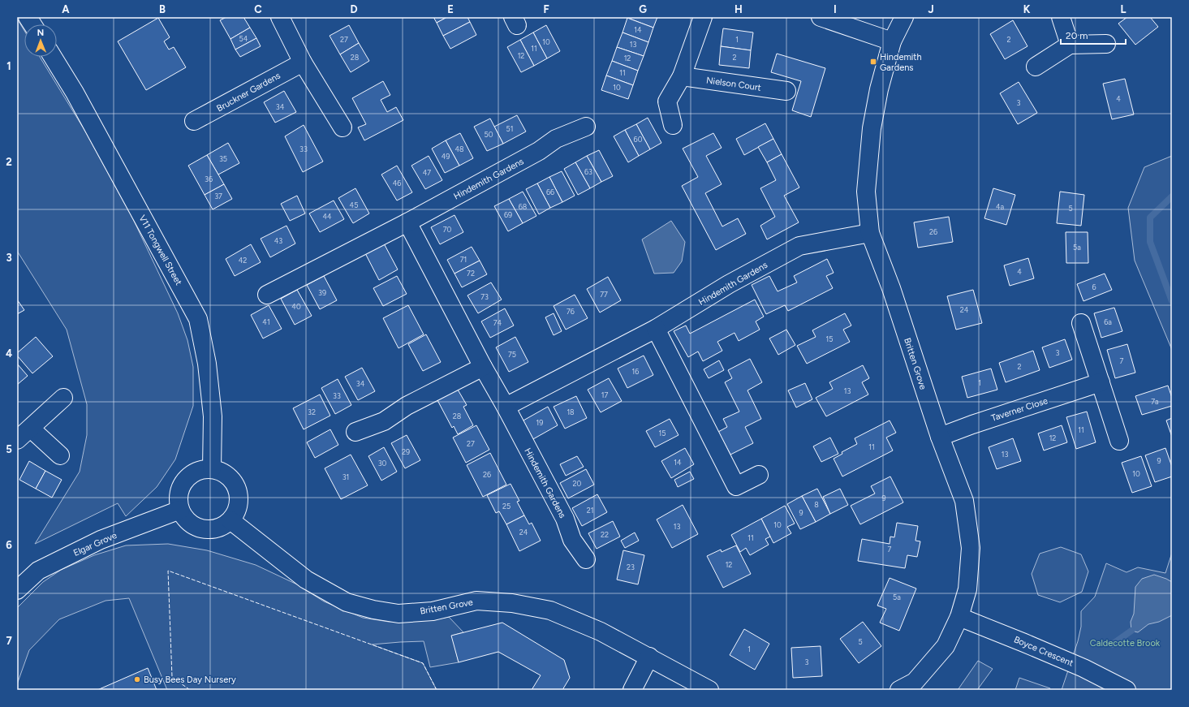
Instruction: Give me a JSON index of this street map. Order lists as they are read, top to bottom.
{
  "streets": {
    "street": [
      "Nielson Court",
      "Bruckner Gardens",
      "Hindemith Gardens",
      "V11 Tongwell Street",
      "Britten Grove",
      "Taverner Close",
      "Elgar Grove",
      "Boyce Crescent"
    ]
  },
  "crossings": [
    ["Hindemith Gardens", "Britten Grove"],
    ["V11 Tongwell Street", "Britten Grove"],
    ["V11 Tongwell Street", "Elgar Grove"],
    ["Britten Grove", "Taverner Close"],
    ["Britten Grove", "Elgar Grove"],
    ["Britten Grove", "Boyce Crescent"]
  ],
  "parks": ["Caldecotte Brook"],
  "places": {
    "transit": ["Hindemith Gardens"],
    "other": ["Busy Bees Day Nursery"]
  },
  "house_numbers": [
    "14",
    "54",
    "27",
    "1",
    "2",
    "10",
    "13",
    "11",
    "12",
    "28",
    "2",
    "12",
    "11",
    "10",
    "4",
    "3",
    "34",
    "51",
    "50",
    "60",
    "33",
    "48",
    "49",
    "35",
    "63",
    "47",
    "36",
    "46",
    "66",
    "37",
    "45",
    "68",
    "4a",
    "5",
    "69",
    "44",
    "70",
    "26",
    "43",
    "5a",
    "71",
    "42",
    "4",
    "72",
    "6",
    "39",
    "77",
    "73",
    "40",
    "24",
    "76",
    "41",
    "6a",
    "74",
    "15",
    "3",
    "75",
    "7",
    "2",
    "16",
    "1",
    "34",
    "13",
    "17",
    "33",
    "7a",
    "32",
    "18",
    "28",
    "19",
    "11",
    "15",
    "12",
    "27",
    "11",
    "29",
    "13",
    "9",
    "14",
    "30",
    "10",
    "26",
    "31",
    "20",
    "9",
    "8",
    "25",
    "21",
    "9",
    "10",
    "13",
    "24",
    "22",
    "11",
    "7",
    "12",
    "23",
    "5a",
    "5",
    "1",
    "3"
  ],
  "scale_bar": "20 m",
  "north": "top",
  "grid": {
    "columns": [
      "A",
      "B",
      "C",
      "D",
      "E",
      "F",
      "G",
      "H",
      "I",
      "J",
      "K",
      "L"
    ],
    "rows": [
      "1",
      "2",
      "3",
      "4",
      "5",
      "6",
      "7"
    ]
  }
}
